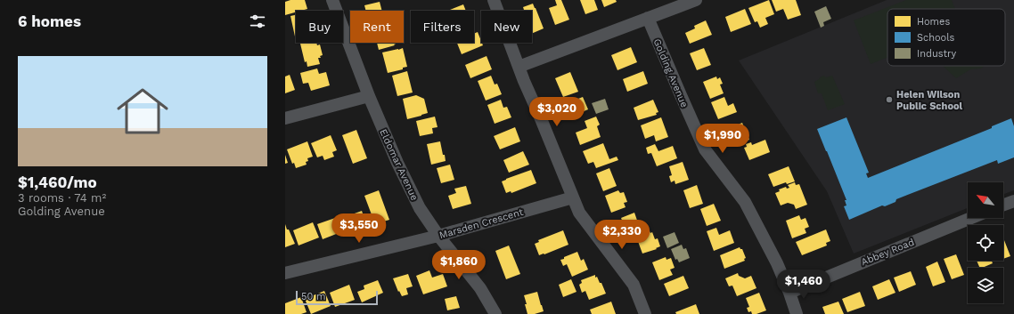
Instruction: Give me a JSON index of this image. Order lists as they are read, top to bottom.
{
  "streets": {
    "street": [
      "Golding Avenue",
      "Eldomar Avenue",
      "Marsden Crescent",
      "Abbey Road"
    ]
  },
  "crossings": [
    ["Golding Avenue", "Abbey Road"],
    ["Eldomar Avenue", "Marsden Crescent"]
  ],
  "places": ["Helen Wilson Public School"],
  "legend": ["Homes", "Schools", "Industry"],
  "scale_bar": "50 m",
  "north": "top left",
  "page": {
    "heading": "6 homes",
    "chip": [
      "Buy",
      "Rent",
      "Filters",
      "New"
    ],
    "list": [
      {
        "name": "$1,460/mo",
        "note": "3 rooms · 74 m² · Golding Avenue"
      }
    ],
    "price": [
      "$3,020",
      "$1,990",
      "$3,550",
      "$2,330",
      "$1,860",
      "$1,460"
    ],
    "scale": "50 m"
  }
}
